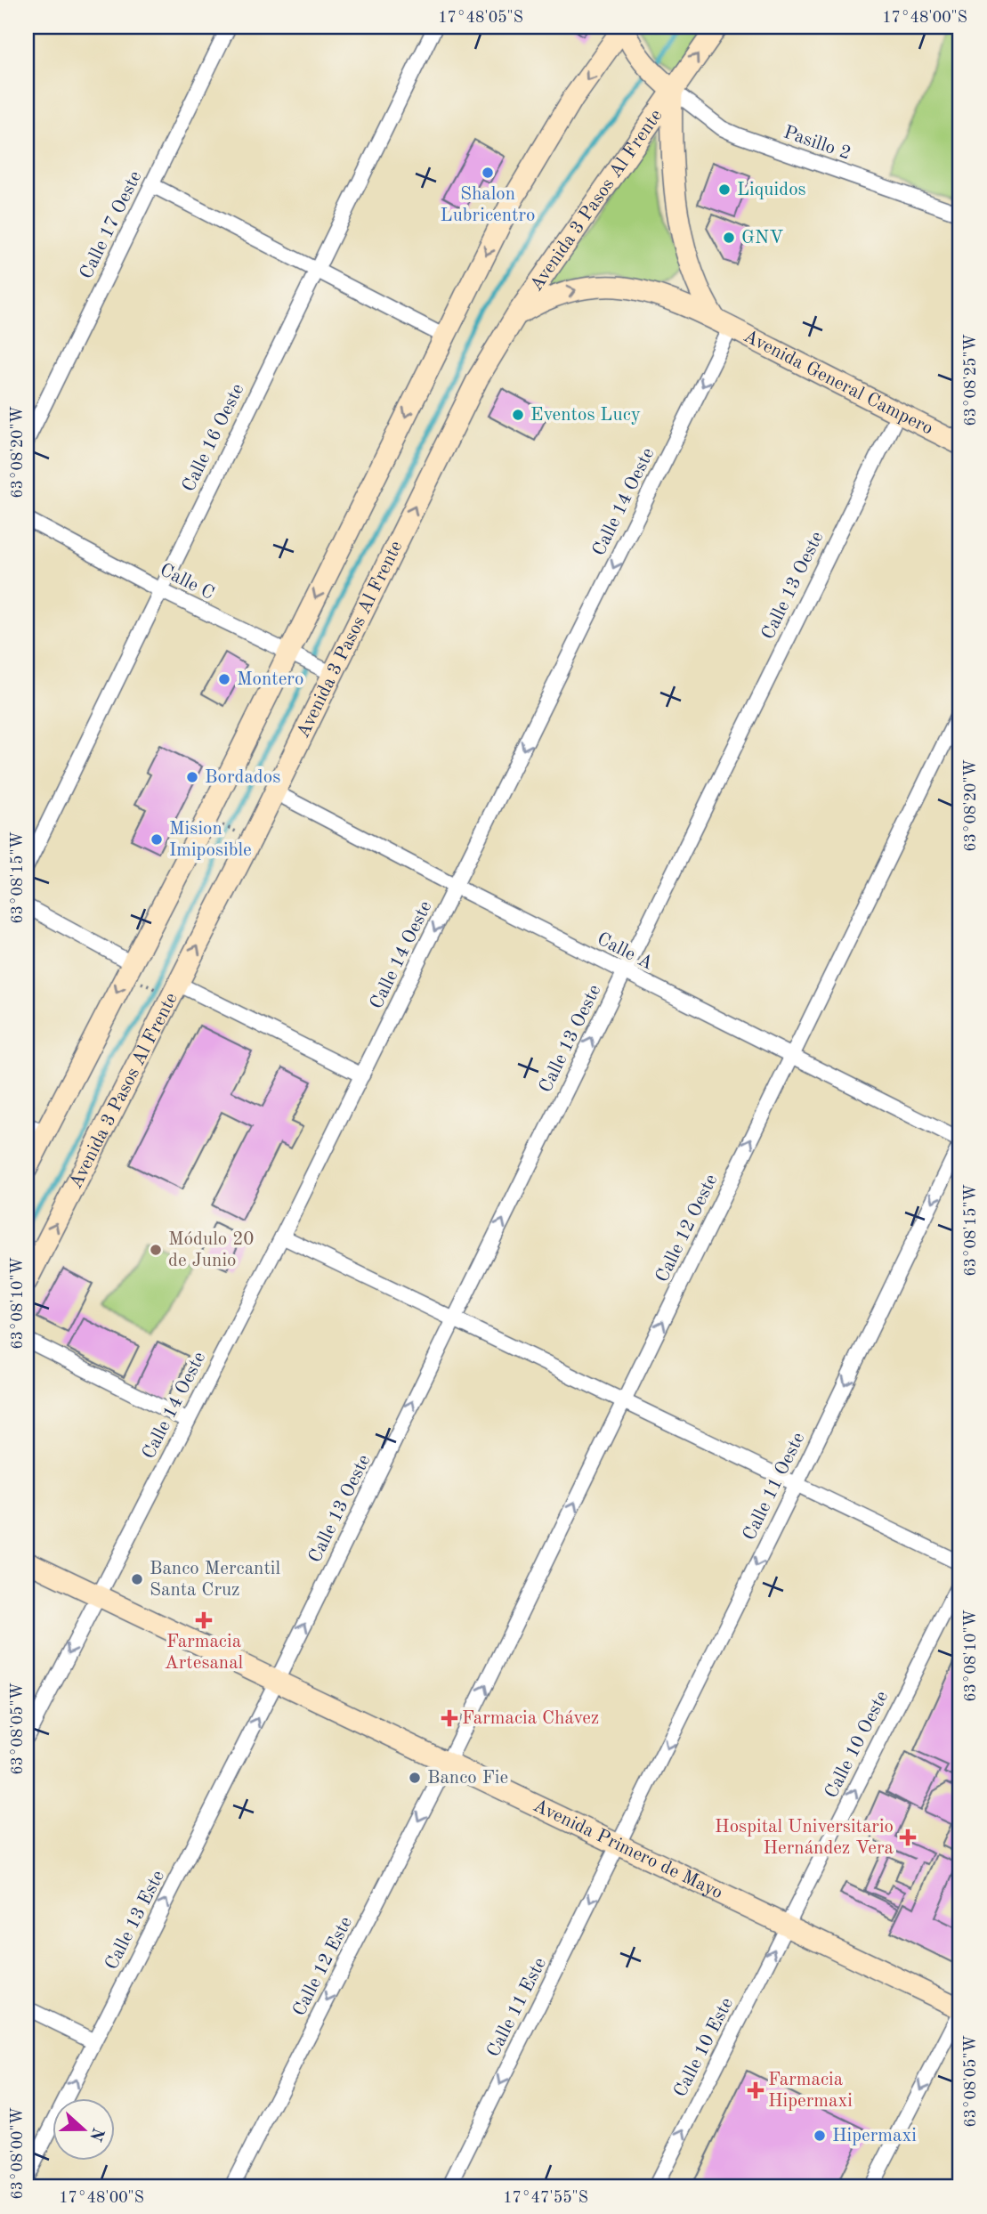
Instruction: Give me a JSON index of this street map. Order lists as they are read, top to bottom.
{
  "streets": {
    "main road": ["Avenida 3 Pasos Al Frente", "Avenida General Campero", "Avenida Primero de Mayo"],
    "street": [
      "Pasillo 2",
      "Calle 17 Oeste",
      "Calle 16 Oeste",
      "Calle 14 Oeste",
      "Calle C",
      "Calle 13 Oeste",
      "Calle A",
      "Calle 12 Oeste",
      "Calle 11 Oeste",
      "Calle 10 Oeste",
      "Calle 13 Este",
      "Calle 12 Este",
      "Calle 11 Este",
      "Calle 10 Este"
    ]
  },
  "crossings": [
    ["Pasillo 2", "Avenida 3 Pasos Al Frente"],
    ["Avenida 3 Pasos Al Frente", "Avenida General Campero"],
    ["Avenida 3 Pasos Al Frente", "Calle C"],
    ["Avenida 3 Pasos Al Frente", "Calle A"],
    ["Avenida General Campero", "Calle 14 Oeste"],
    ["Avenida General Campero", "Calle 13 Oeste"],
    ["Calle 16 Oeste", "Calle C"],
    ["Calle 14 Oeste", "Calle A"],
    ["Calle 14 Oeste", "Avenida Primero de Mayo"],
    ["Calle 13 Oeste", "Calle A"],
    ["Calle 13 Oeste", "Avenida Primero de Mayo"],
    ["Calle 13 Oeste", "Calle 13 Este"],
    ["Calle A", "Calle 12 Oeste"],
    ["Calle A", "Calle 11 Oeste"],
    ["Calle 12 Oeste", "Avenida Primero de Mayo"],
    ["Calle 12 Oeste", "Calle 12 Este"],
    ["Calle 11 Oeste", "Avenida Primero de Mayo"],
    ["Calle 11 Oeste", "Calle 11 Este"],
    ["Calle 10 Oeste", "Avenida Primero de Mayo"],
    ["Calle 10 Oeste", "Calle 10 Este"],
    ["Avenida Primero de Mayo", "Calle 13 Este"],
    ["Avenida Primero de Mayo", "Calle 12 Este"],
    ["Avenida Primero de Mayo", "Calle 11 Este"],
    ["Avenida Primero de Mayo", "Calle 10 Este"]
  ],
  "one_way": [
    "Avenida General Campero",
    "Calle 14 Oeste",
    "Calle 13 Oeste",
    "Calle 12 Oeste",
    "Calle 11 Oeste",
    "Calle 10 Oeste",
    "Calle 13 Este",
    "Calle 12 Este",
    "Calle 11 Este",
    "Calle 10 Este"
  ],
  "places": {
    "other": [
      "Shalon Lubricentro",
      "Liquidos",
      "GNV",
      "Eventos Lucy",
      "Montero",
      "Bordados",
      "Mision Imiposible",
      "Módulo 20 de Junio",
      "Banco Mercantil Santa Cruz",
      "Banco Fie",
      "Hipermaxi"
    ],
    "health": [
      "Farmacia Artesanal",
      "Farmacia Chávez",
      "Hospital Universitario Hernández Vera",
      "Farmacia Hipermaxi"
    ]
  },
  "north": "right",
  "coordinates": [
    "17°48'05\"S",
    "17°48'00\"S",
    "63°08'25\"W",
    "63°08'20\"W",
    "63°08'15\"W",
    "63°08'10\"W",
    "63°08'05\"W",
    "63°08'00\"W",
    "17°47'55\"S"
  ]
}
